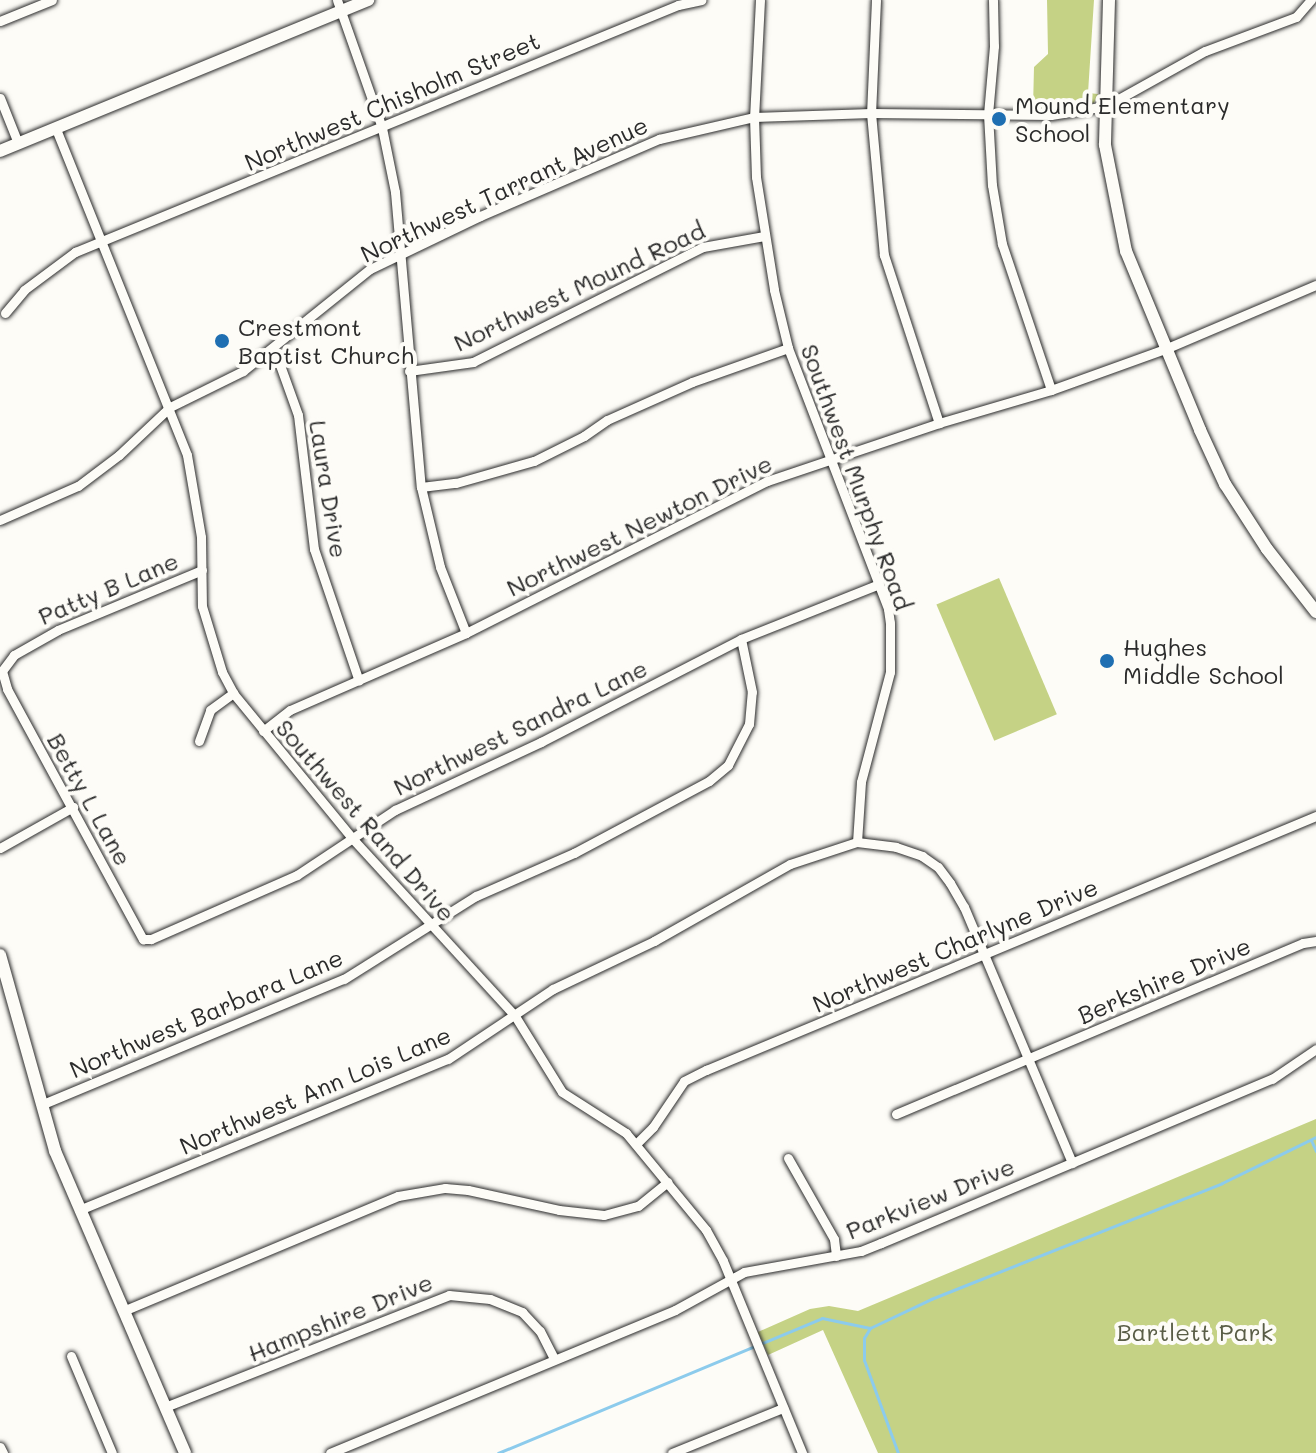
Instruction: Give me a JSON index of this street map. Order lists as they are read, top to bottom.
{
  "streets": {
    "street": [
      "Northwest Chisholm Street",
      "Northwest Tarrant Avenue",
      "Northwest Mound Road",
      "Southwest Murphy Road",
      "Laura Drive",
      "Northwest Newton Drive",
      "Patty B Lane",
      "Northwest Sandra Lane",
      "Betty L Lane",
      "Southwest Rand Drive",
      "Northwest Charlyne Drive",
      "Berkshire Drive",
      "Northwest Barbara Lane",
      "Northwest Ann Lois Lane",
      "Parkview Drive",
      "Hampshire Drive"
    ]
  },
  "crossings": [
    ["Northwest Chisholm Street", "Southwest Rand Drive"],
    ["Northwest Tarrant Avenue", "Southwest Murphy Road"],
    ["Northwest Tarrant Avenue", "Laura Drive"],
    ["Northwest Tarrant Avenue", "Southwest Rand Drive"],
    ["Northwest Mound Road", "Southwest Murphy Road"],
    ["Southwest Murphy Road", "Northwest Newton Drive"],
    ["Southwest Murphy Road", "Northwest Sandra Lane"],
    ["Southwest Murphy Road", "Northwest Ann Lois Lane"],
    ["Laura Drive", "Northwest Newton Drive"],
    ["Northwest Newton Drive", "Southwest Rand Drive"],
    ["Patty B Lane", "Betty L Lane"],
    ["Patty B Lane", "Southwest Rand Drive"],
    ["Northwest Sandra Lane", "Betty L Lane"],
    ["Northwest Sandra Lane", "Southwest Rand Drive"],
    ["Northwest Sandra Lane", "Northwest Barbara Lane"],
    ["Southwest Rand Drive", "Northwest Charlyne Drive"],
    ["Southwest Rand Drive", "Northwest Barbara Lane"],
    ["Southwest Rand Drive", "Northwest Ann Lois Lane"],
    ["Southwest Rand Drive", "Parkview Drive"],
    ["Parkview Drive", "Hampshire Drive"]
  ],
  "parks": ["Bartlett Park"],
  "places": ["Mound Elementary School", "Crestmont Baptist Church", "Hughes Middle School"]
}
